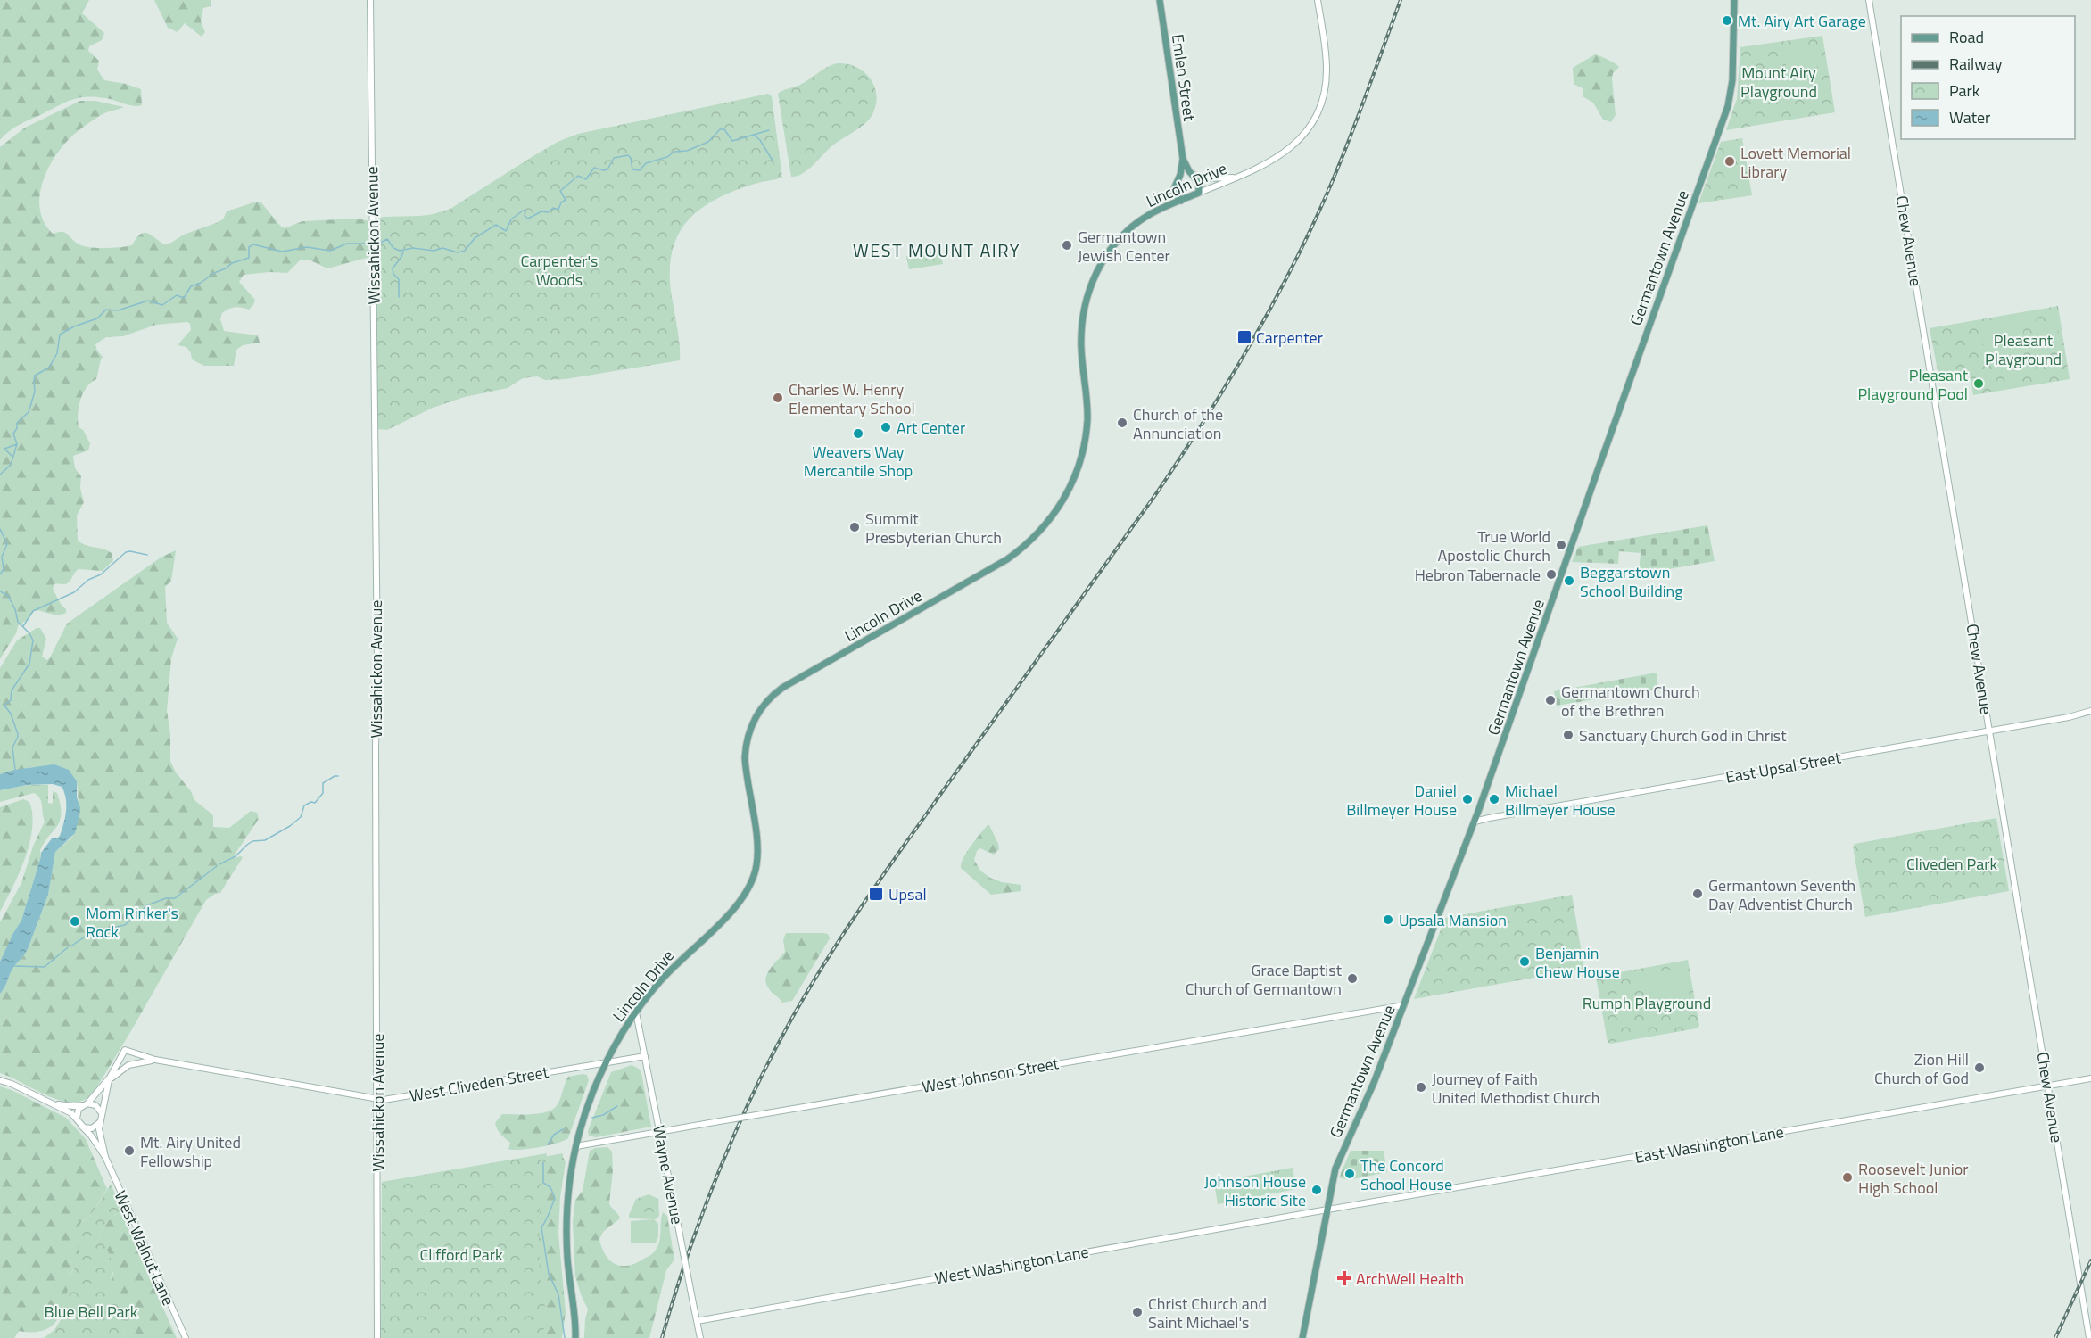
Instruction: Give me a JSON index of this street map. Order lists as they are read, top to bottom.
{
  "streets": {
    "main road": ["Emlen Street", "Lincoln Drive", "Germantown Avenue"],
    "street": [
      "Wissahickon Avenue",
      "Chew Avenue",
      "East Upsal Street",
      "West Johnson Street",
      "West Cliveden Street",
      "East Washington Lane",
      "Wayne Avenue",
      "West Walnut Lane",
      "West Washington Lane"
    ]
  },
  "crossings": [
    ["Emlen Street", "Lincoln Drive"],
    ["Lincoln Drive", "West Johnson Street"],
    ["Lincoln Drive", "West Cliveden Street"],
    ["Lincoln Drive", "Wayne Avenue"],
    ["Wissahickon Avenue", "West Cliveden Street"],
    ["Chew Avenue", "East Upsal Street"],
    ["Chew Avenue", "East Washington Lane"],
    ["Germantown Avenue", "East Upsal Street"],
    ["Germantown Avenue", "West Johnson Street"],
    ["Germantown Avenue", "East Washington Lane"],
    ["Germantown Avenue", "West Washington Lane"],
    ["West Johnson Street", "Wayne Avenue"],
    ["West Cliveden Street", "Wayne Avenue"],
    ["East Washington Lane", "West Washington Lane"],
    ["Wayne Avenue", "West Washington Lane"]
  ],
  "districts": ["WEST MOUNT AIRY"],
  "parks": [
    "Mount Airy Playground",
    "Carpenter's Woods",
    "Pleasant Playground",
    "Cliveden Park",
    "Rumph Playground",
    "Clifford Park",
    "Blue Bell Park"
  ],
  "places": {
    "other": [
      "Mt. Airy Art Garage",
      "Lovett Memorial Library",
      "Germantown Jewish Center",
      "Pleasant Playground Pool",
      "Charles W. Henry Elementary School",
      "Church of the Annunciation",
      "Art Center",
      "Weavers Way Mercantile Shop",
      "Summit Presbyterian Church",
      "True World Apostolic Church",
      "Hebron Tabernacle",
      "Beggarstown School Building",
      "Germantown Church of the Brethren",
      "Sanctuary Church God in Christ",
      "Daniel Billmeyer House",
      "Michael Billmeyer House",
      "Germantown Seventh Day Adventist Church",
      "Upsala Mansion",
      "Mom Rinker's Rock",
      "Benjamin Chew House",
      "Grace Baptist Church of Germantown",
      "Zion Hill Church of God",
      "Journey of Faith United Methodist Church",
      "Mt. Airy United Fellowship",
      "The Concord School House",
      "Roosevelt Junior High School",
      "Johnson House Historic Site",
      "Christ Church and Saint Michael's"
    ],
    "transit": ["Carpenter", "Upsal"],
    "health": ["ArchWell Health"]
  },
  "legend": [
    "Road",
    "Railway",
    "Park",
    "Water"
  ]
}
